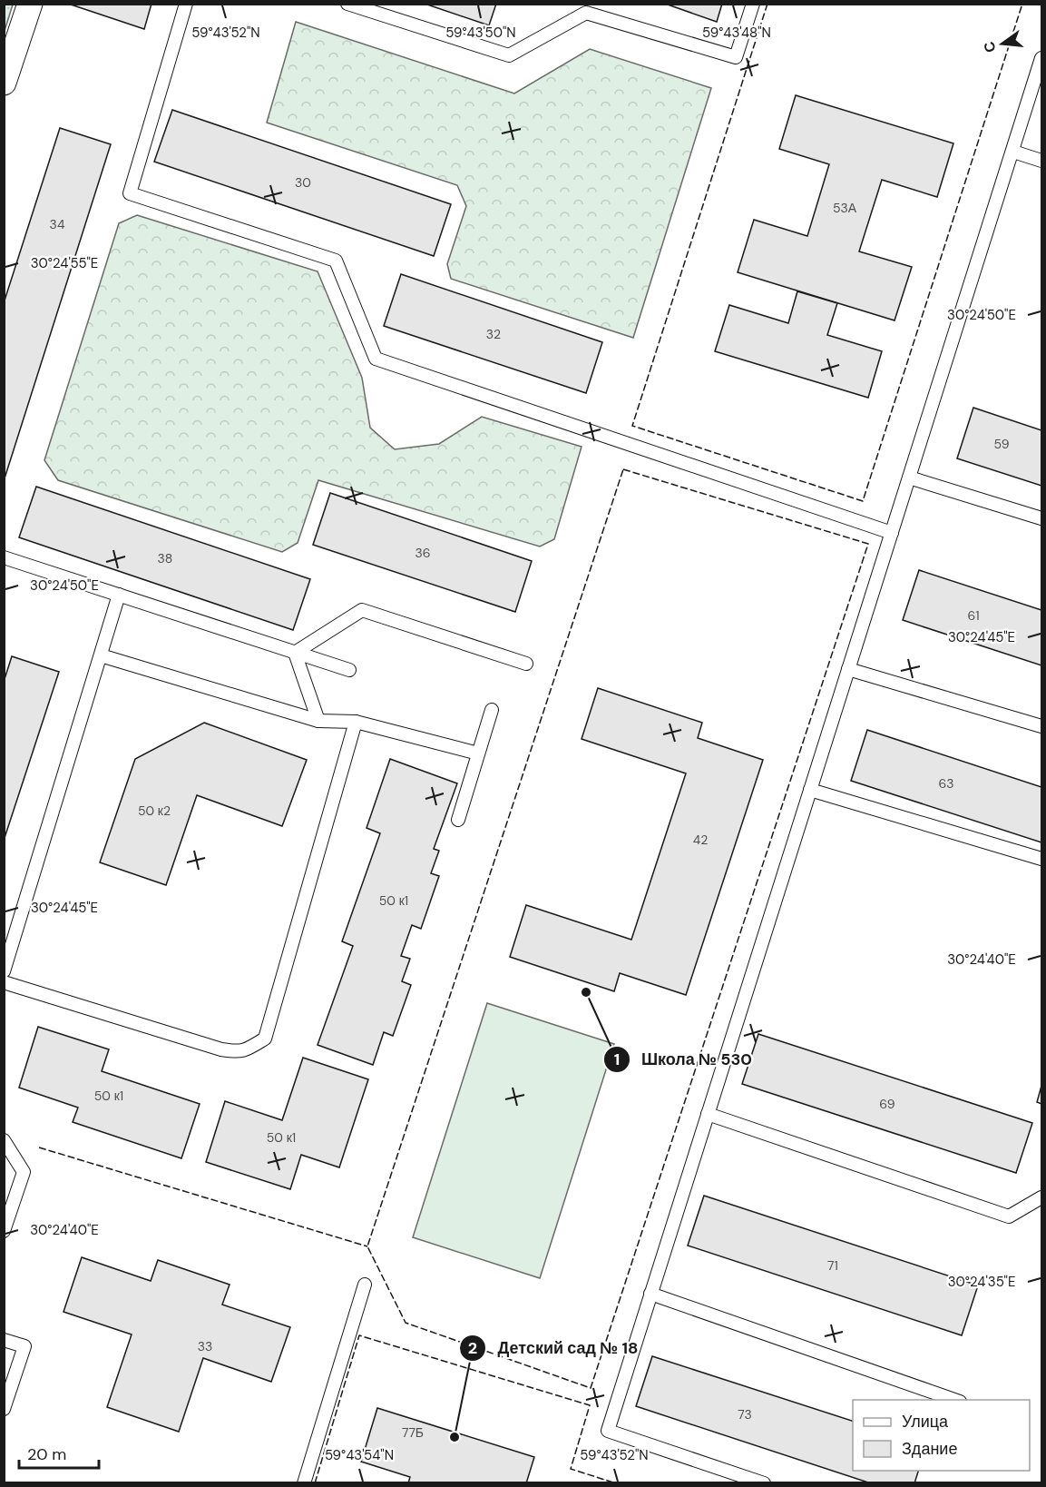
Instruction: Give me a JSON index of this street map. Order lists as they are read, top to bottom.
{
  "places": ["Школа № 530", "Детский сад № 18"],
  "house_numbers": [
    "30",
    "53А",
    "34",
    "32",
    "59",
    "36",
    "38",
    "61",
    "63",
    "50 к2",
    "42",
    "50 к1",
    "50 к1",
    "69",
    "50 к1",
    "71",
    "33",
    "73",
    "77Б"
  ],
  "legend": ["Улица", "Здание"],
  "scale_bar": "20 m",
  "north": "left",
  "coordinates": [
    "59°43'52\"N",
    "59°43'50\"N",
    "59°43'48\"N",
    "30°24'55\"E",
    "30°24'50\"E",
    "30°24'45\"E",
    "30°24'40\"E",
    "30°24'35\"E",
    "59°43'54\"N"
  ]
}
